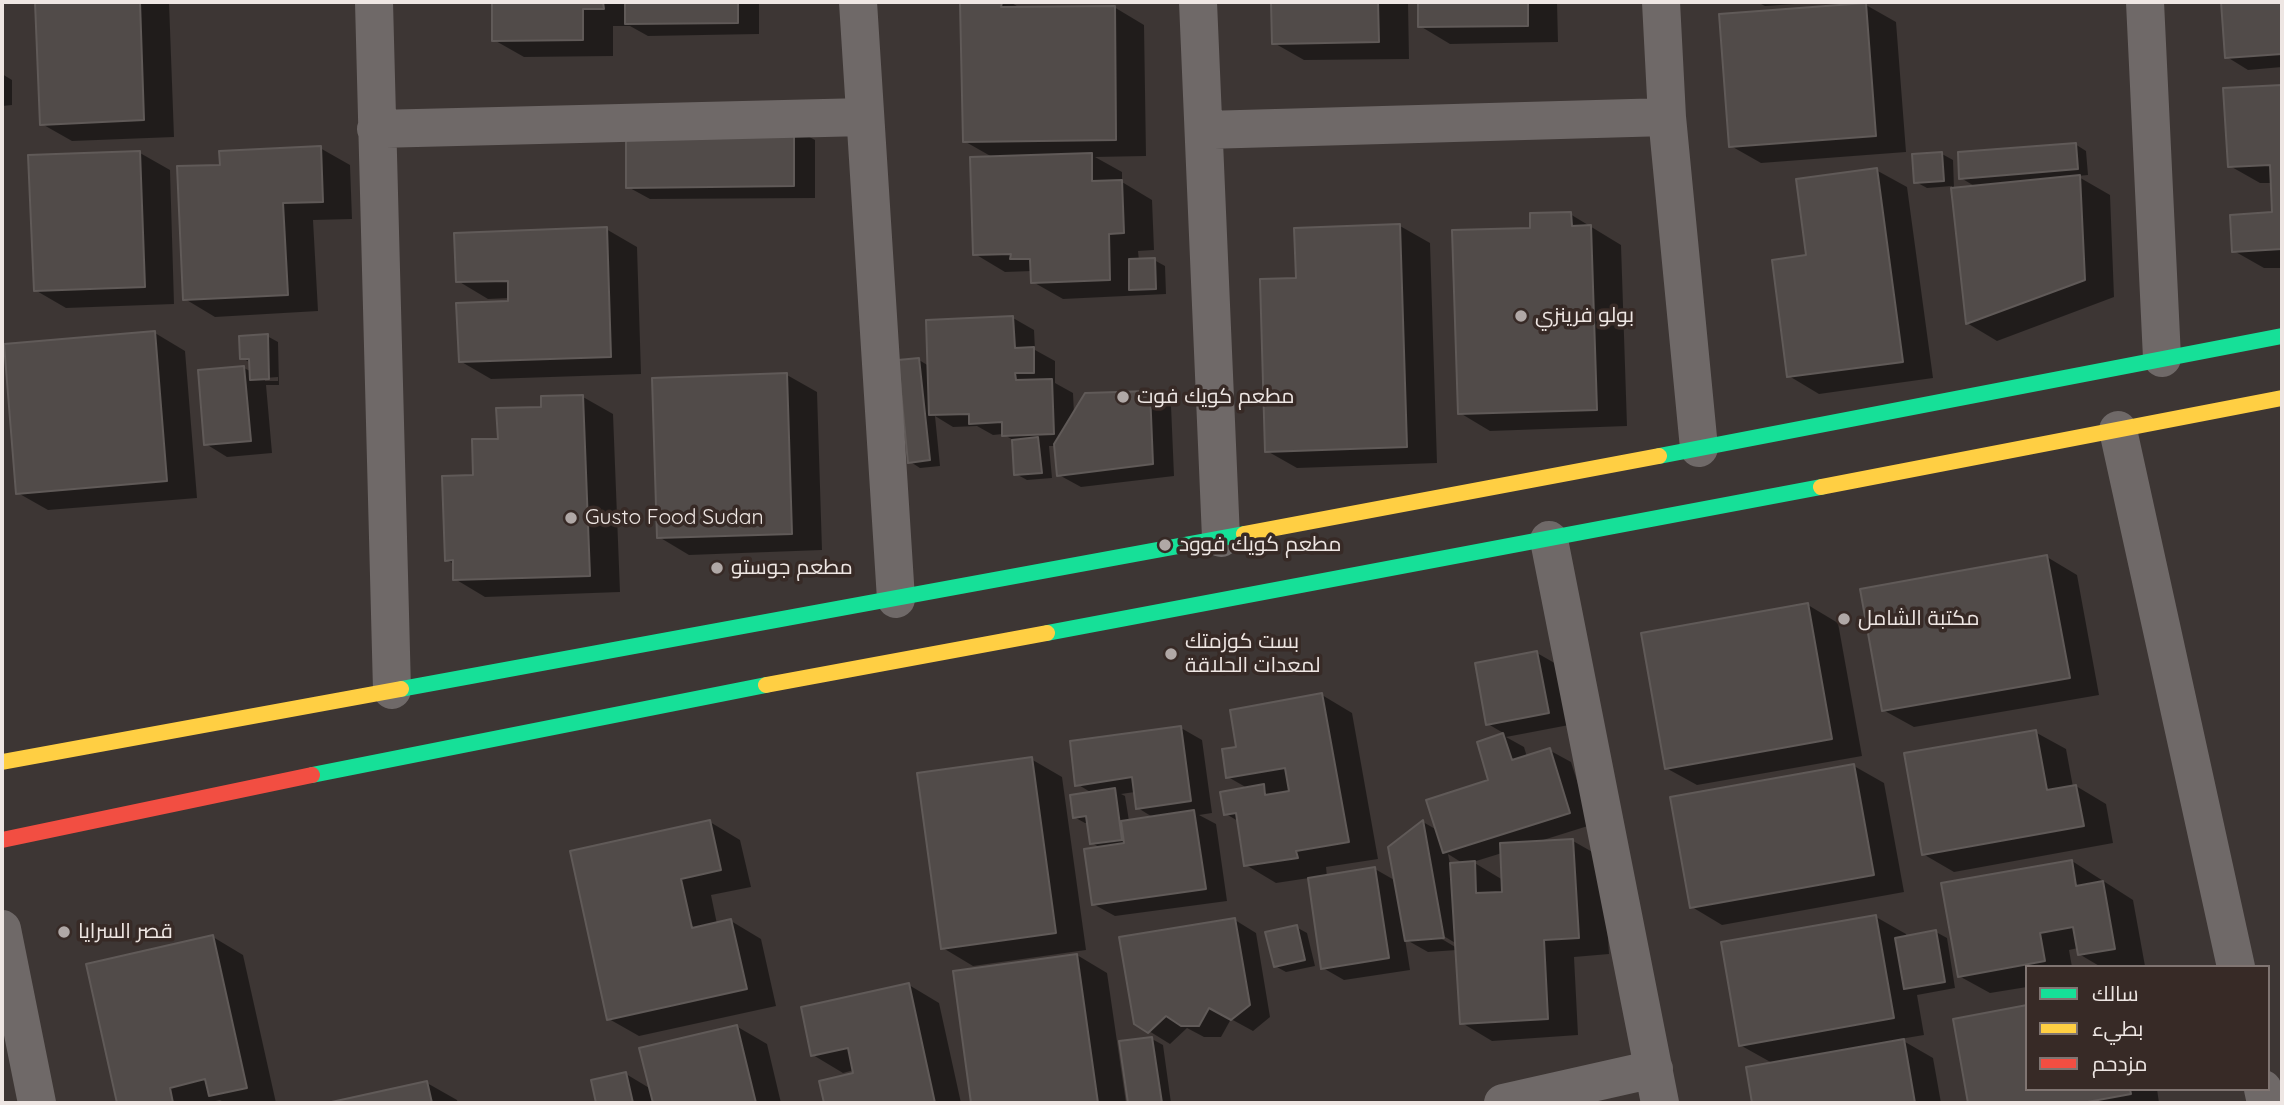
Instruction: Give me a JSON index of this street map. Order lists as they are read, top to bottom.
{
  "places": [
    "بولو فرينزي",
    "مطعم كويك فوت",
    "Gusto Food Sudan",
    "مطعم كويك فوود",
    "مطعم جوستو",
    "مكتبة الشامل",
    "بست كوزمتك لمعدات الحلاقة",
    "قصر السرايا"
  ],
  "legend": ["سالك", "بطيء", "مزدحم"]
}
